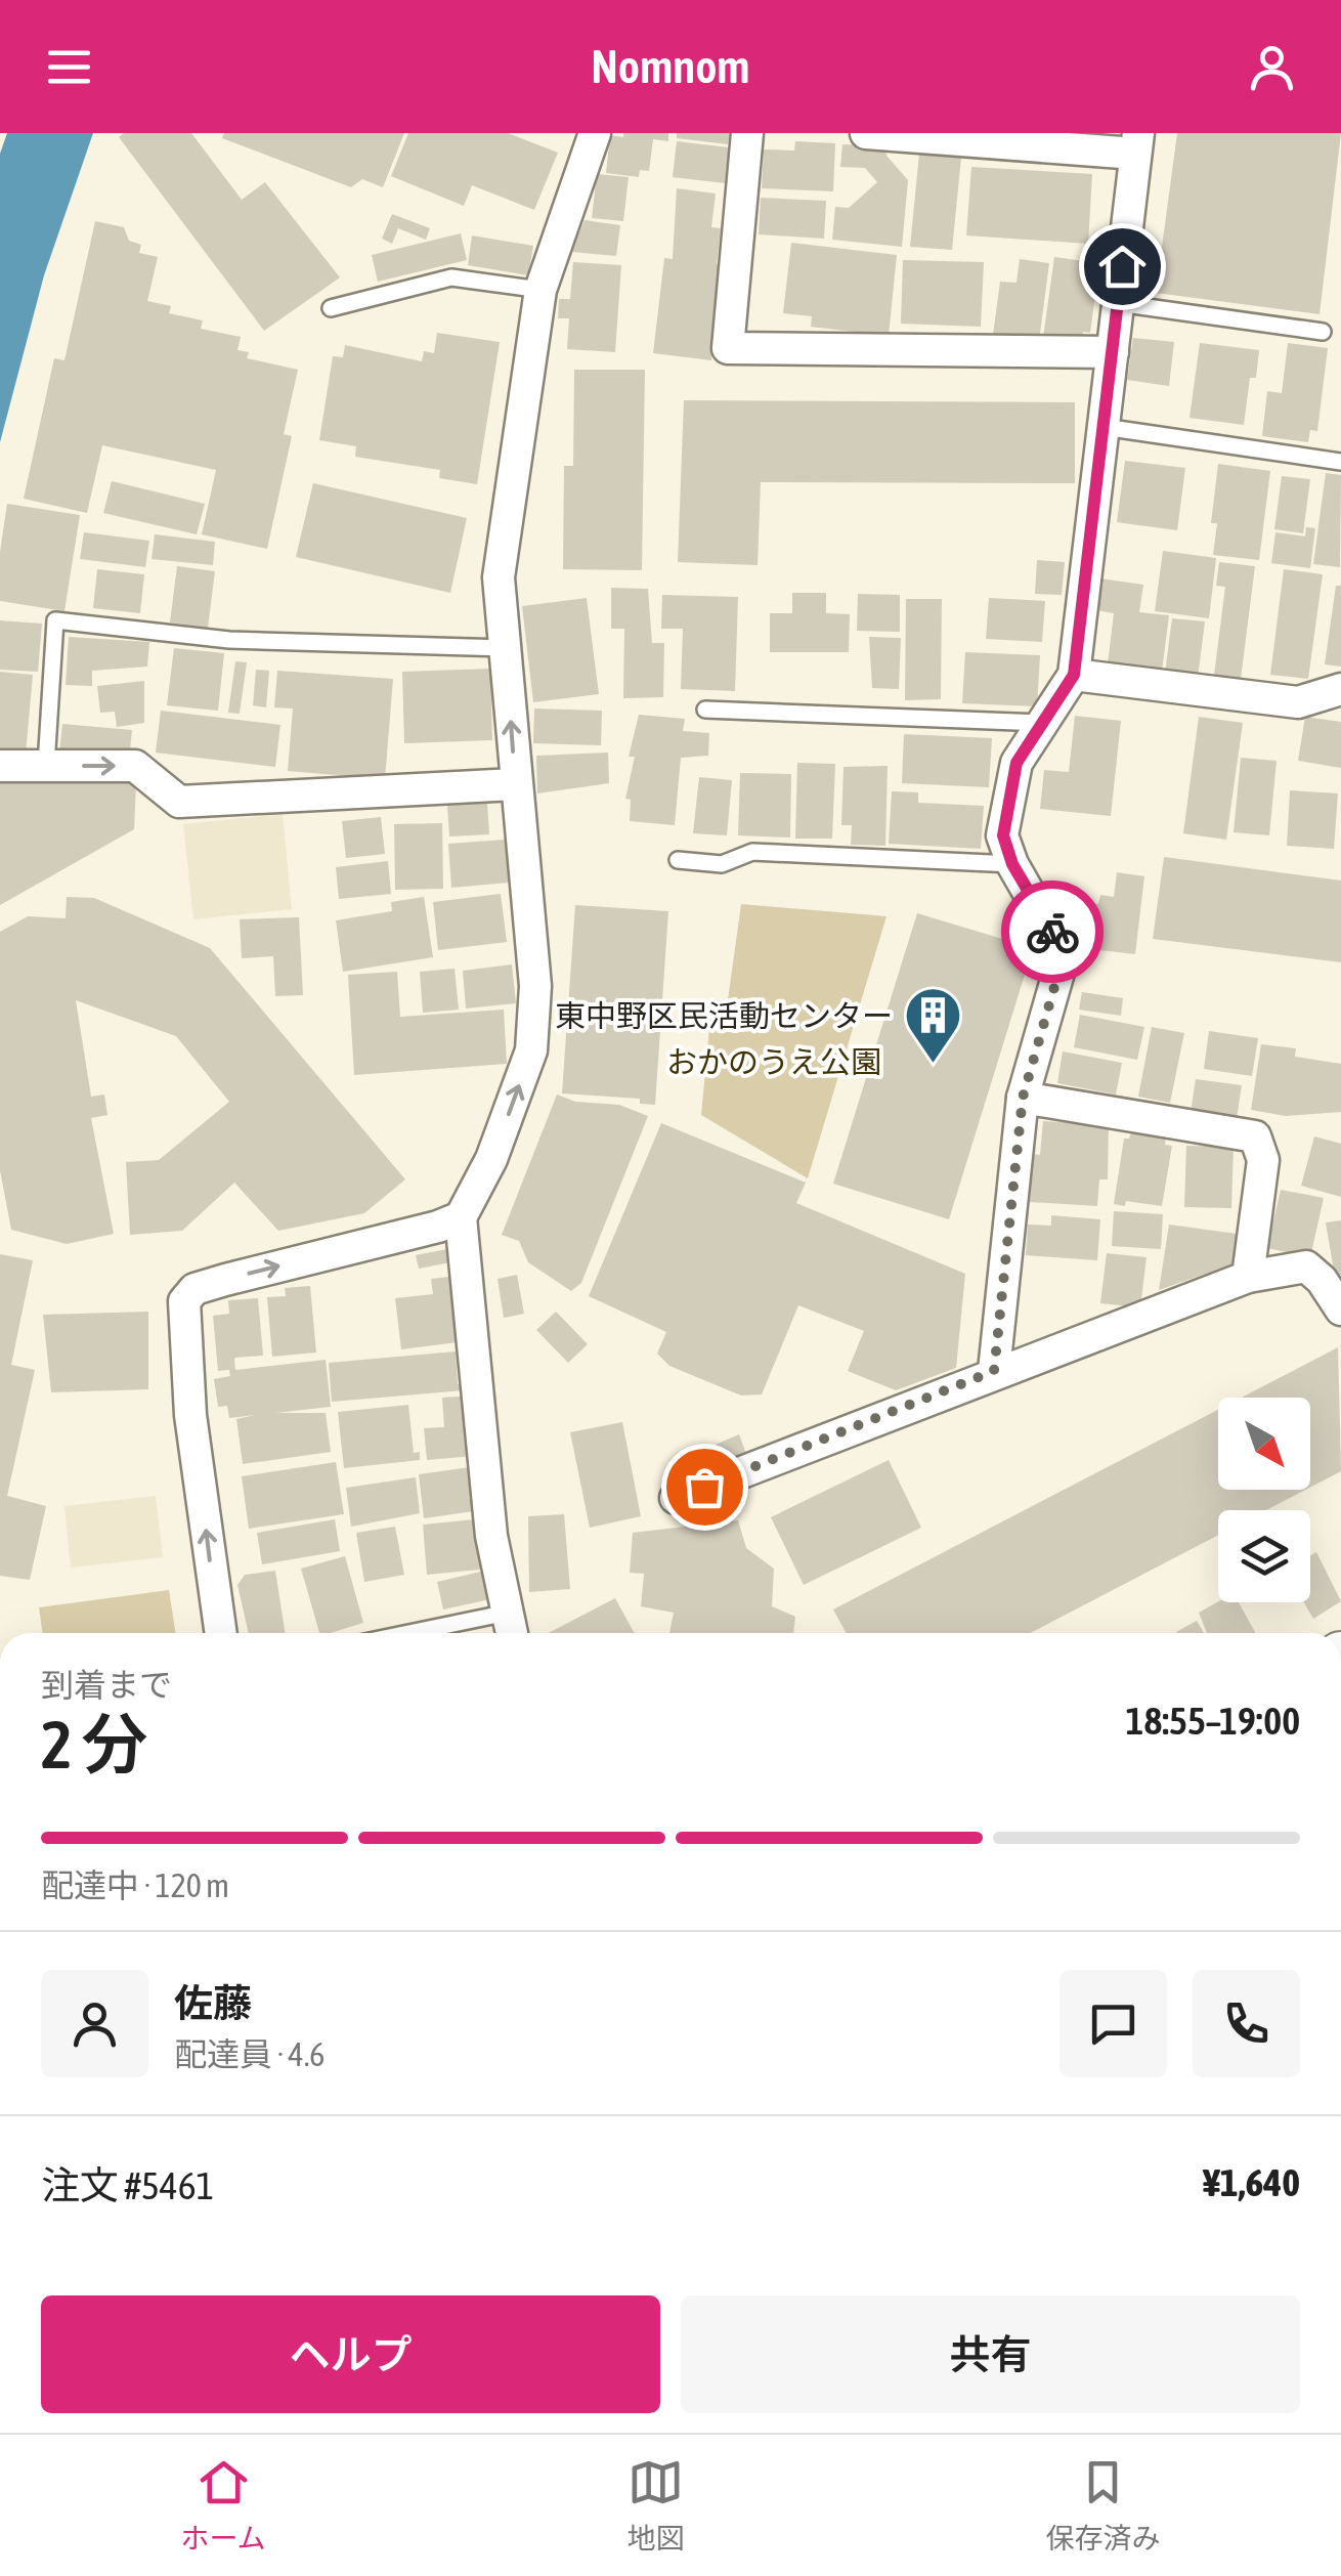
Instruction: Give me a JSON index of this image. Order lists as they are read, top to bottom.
{
  "parks": ["おかのうえ公園"],
  "places": {
    "building": ["東中野区民活動センター"]
  },
  "north": "bottom right",
  "page": {
    "header": "Nomnom",
    "heading": ["2 分", "到着まで", "18:55–19:00"],
    "panel": [
      "佐藤",
      "配達員 · 4.6",
      "注文 #5461",
      "¥1,640"
    ],
    "bar": "配達中 · 120 m",
    "buttons": ["ヘルプ", "共有"],
    "tabs": ["ホーム", "地図", "保存済み"]
  }
}
